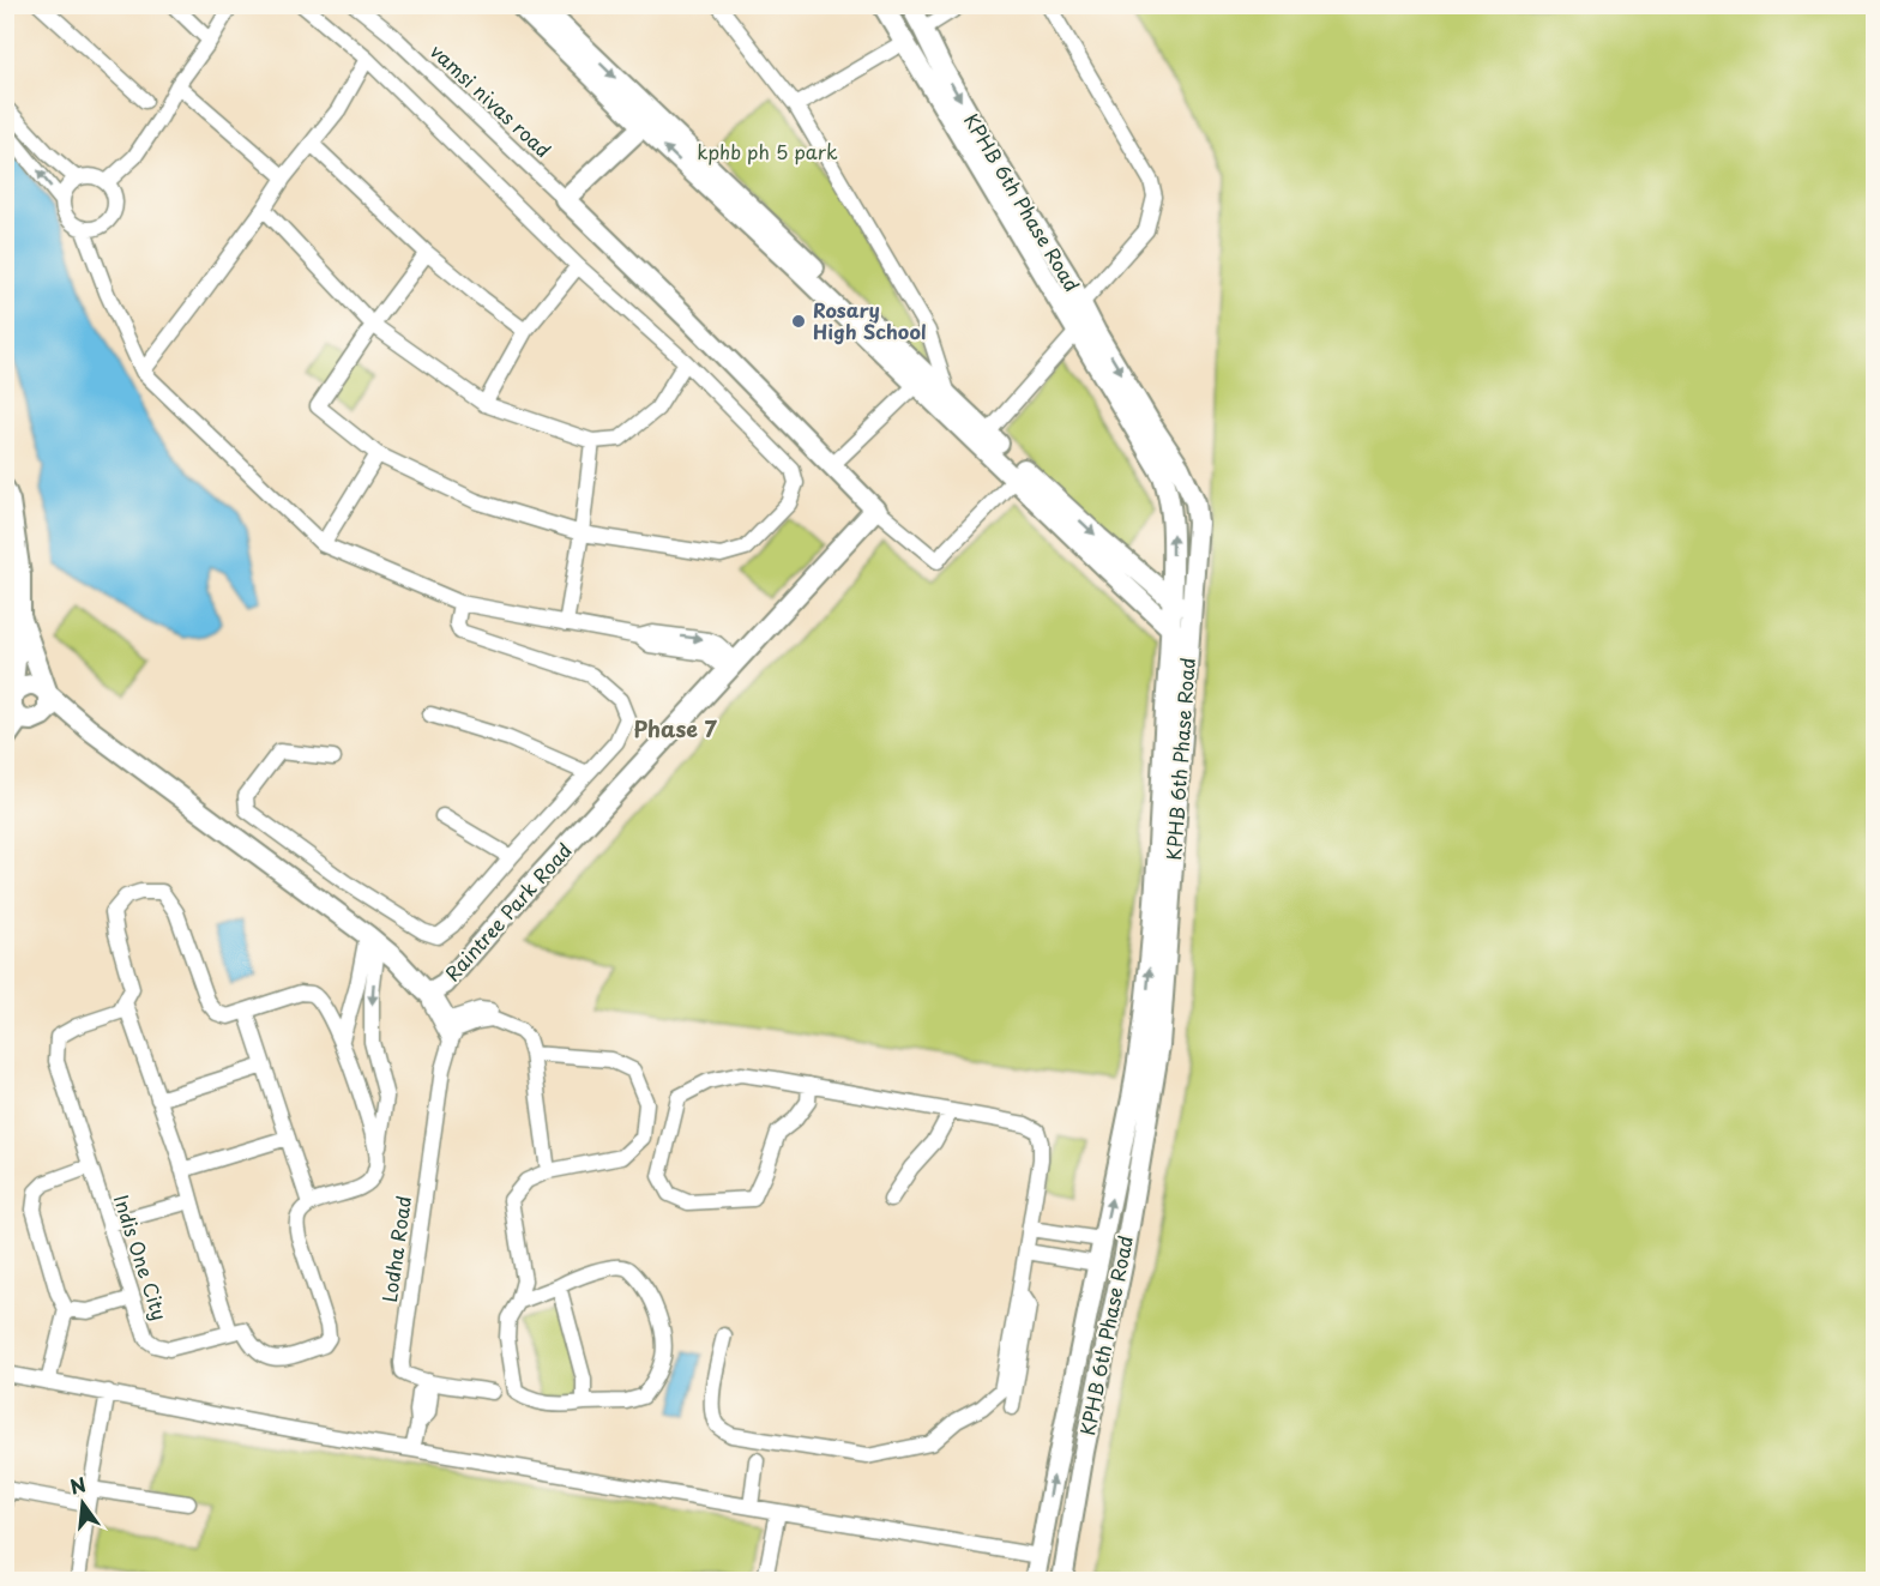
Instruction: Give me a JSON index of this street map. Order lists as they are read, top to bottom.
{
  "streets": {
    "street": [
      "vamsi nivas road",
      "KPHB 6th Phase Road",
      "Raintree Park Road",
      "Lodha Road",
      "Indis One City"
    ]
  },
  "districts": ["Phase 7"],
  "parks": ["kphb ph 5 park"],
  "places": ["Rosary High School"],
  "north": "top"
}
